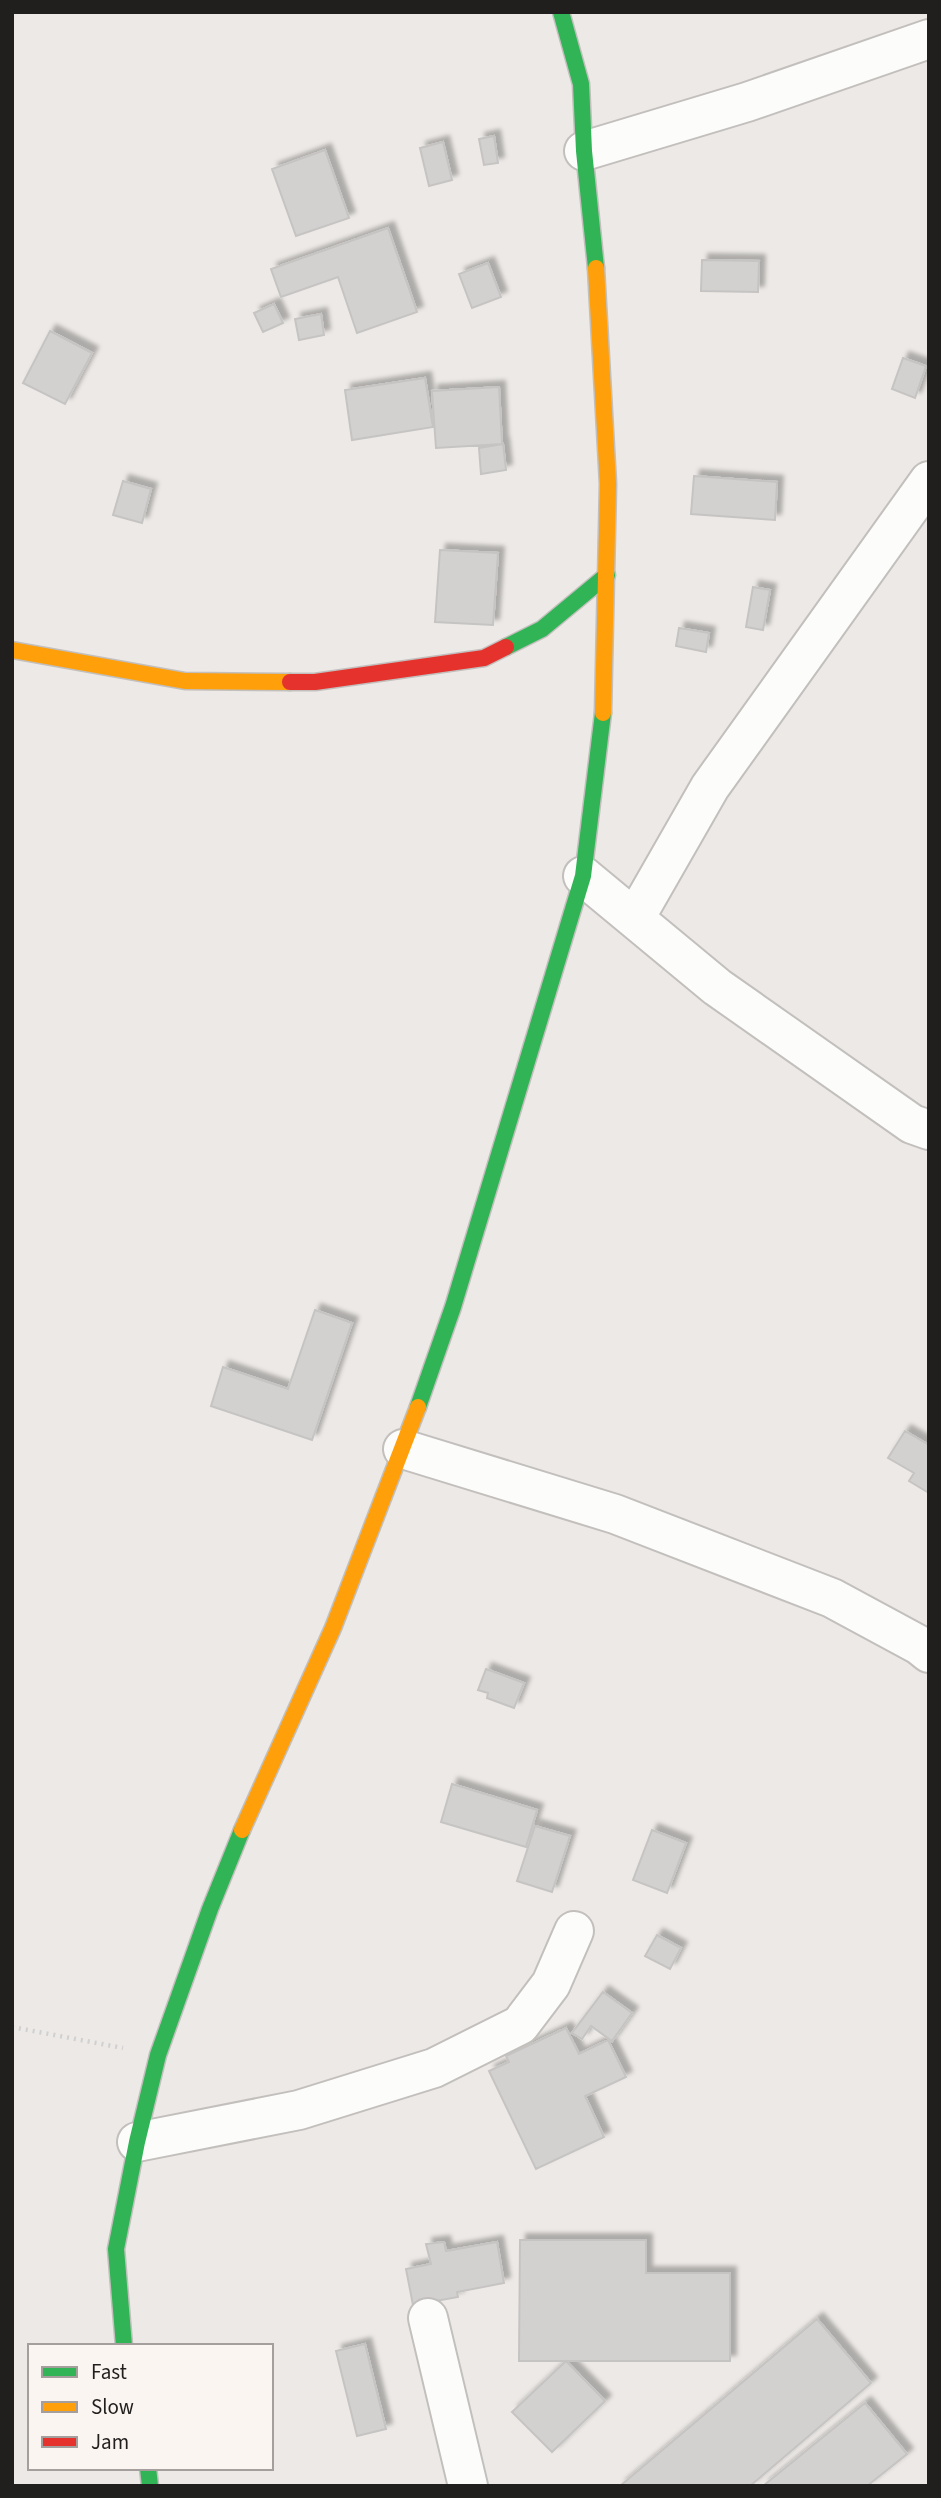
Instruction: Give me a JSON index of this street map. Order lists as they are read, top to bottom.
{
  "legend": ["Fast", "Slow", "Jam"]
}
